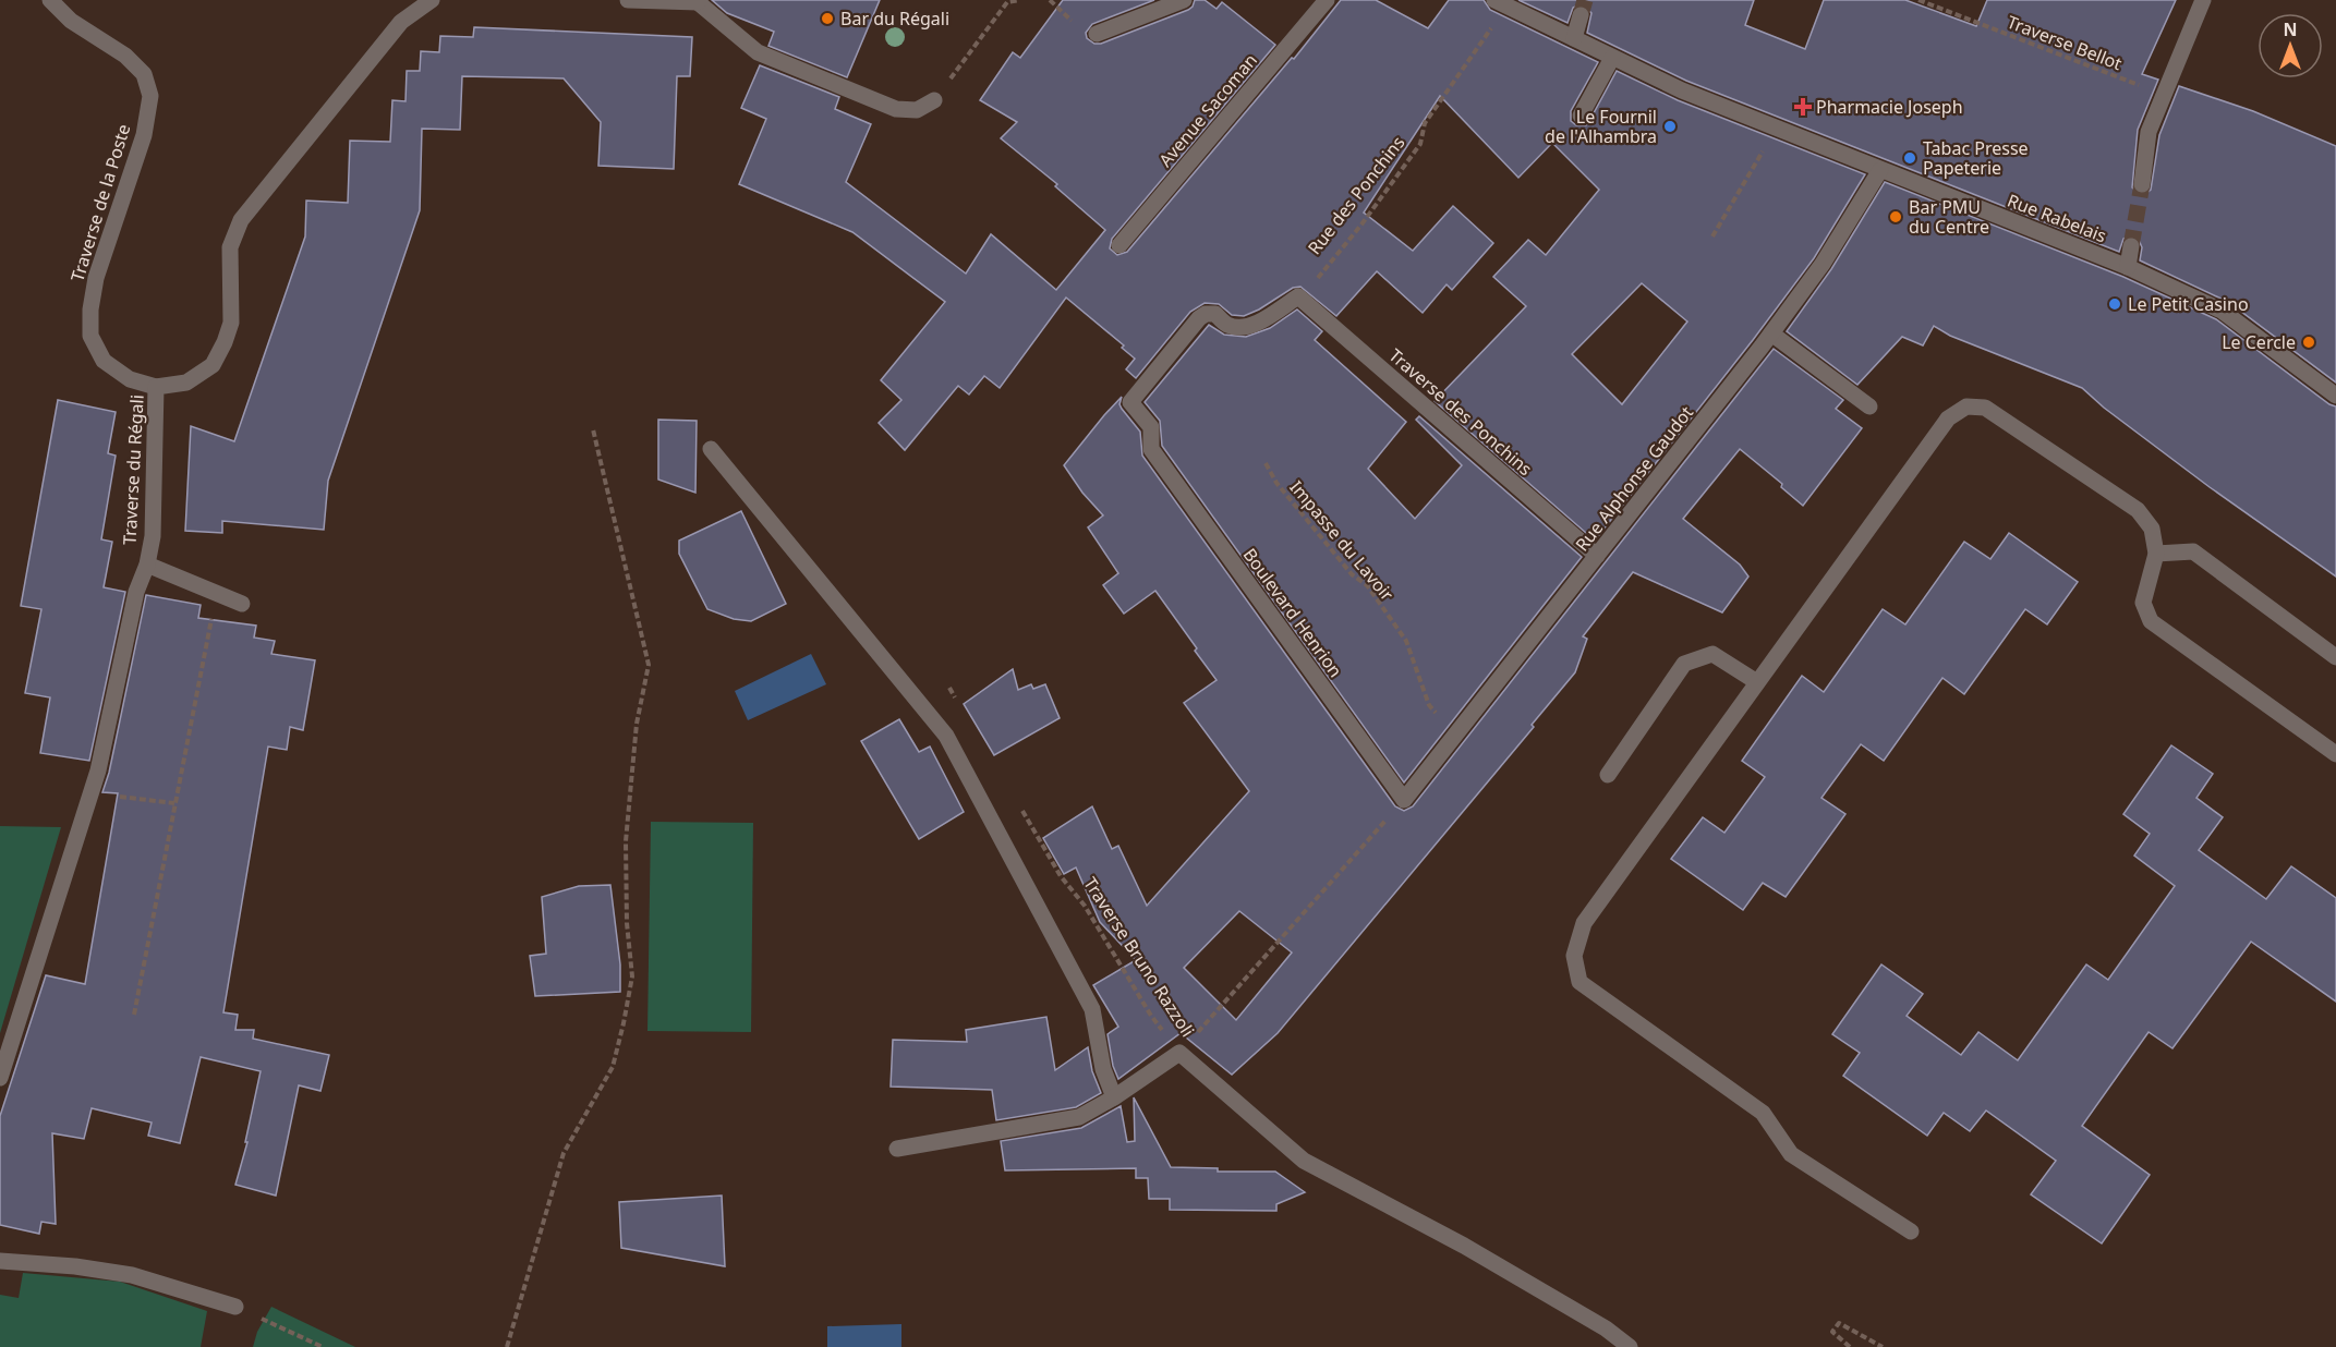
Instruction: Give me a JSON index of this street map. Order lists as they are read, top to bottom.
{
  "streets": {
    "street": [
      "Avenue Sacoman",
      "Traverse de la Poste",
      "Rue Rabelais",
      "Traverse des Ponchins",
      "Traverse du Régali",
      "Rue Alphonse Gaudot",
      "Boulevard Henrion",
      "Traverse Bruno Razzoli"
    ],
    "path": ["Traverse Bellot", "Rue des Ponchins", "Impasse du Lavoir"]
  },
  "crossings": [
    ["Rue des Ponchins", "Rue Rabelais"],
    ["Traverse de la Poste", "Traverse du Régali"],
    ["Rue Rabelais", "Rue Alphonse Gaudot"],
    ["Traverse des Ponchins", "Rue Alphonse Gaudot"],
    ["Traverse des Ponchins", "Boulevard Henrion"],
    ["Rue Alphonse Gaudot", "Impasse du Lavoir"],
    ["Rue Alphonse Gaudot", "Boulevard Henrion"]
  ],
  "places": {
    "other": [
      "Bar du Régali",
      "Le Fournil de l'Alhambra",
      "Tabac Presse Papeterie",
      "Bar PMU du Centre",
      "Le Petit Casino",
      "Le Cercle"
    ],
    "health": ["Pharmacie Joseph"]
  },
  "north": "top"
}
